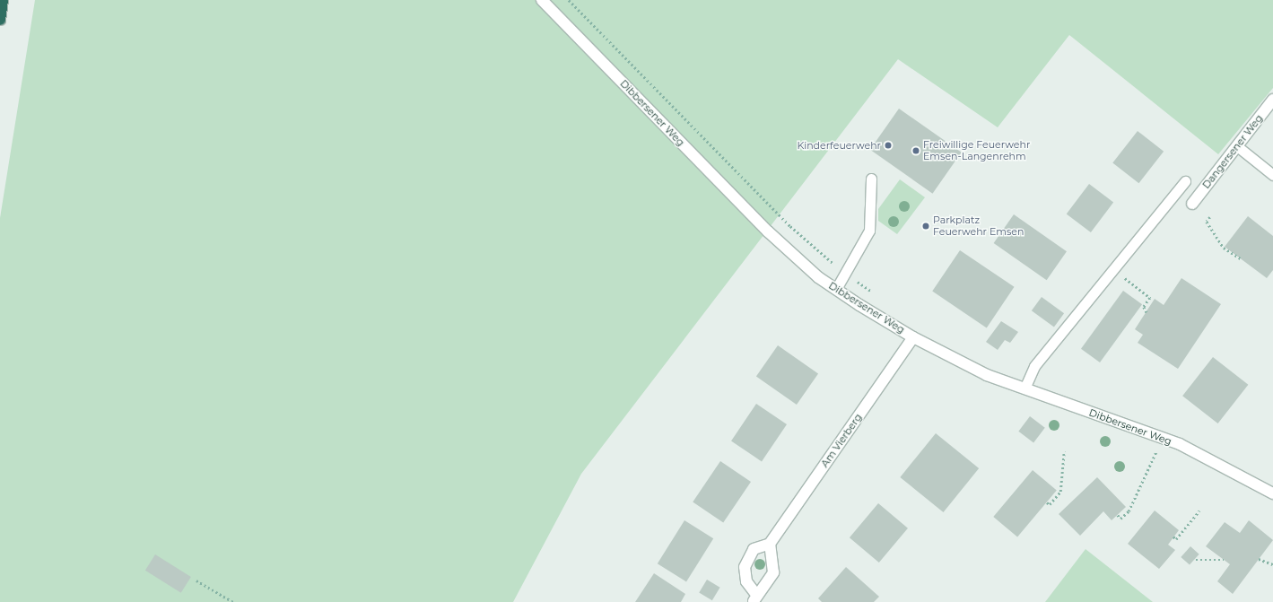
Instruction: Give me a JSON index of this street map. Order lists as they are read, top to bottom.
{
  "streets": {
    "street": ["Dibbersener Weg", "Dangersener Weg", "Am Vierberg"]
  },
  "crossings": [
    ["Dibbersener Weg", "Am Vierberg"]
  ],
  "places": ["Kinderfeuerwehr", "Freiwillige Feuerwehr Emsen-Langenrehm", "Parkplatz Feuerwehr Emsen"]
}
